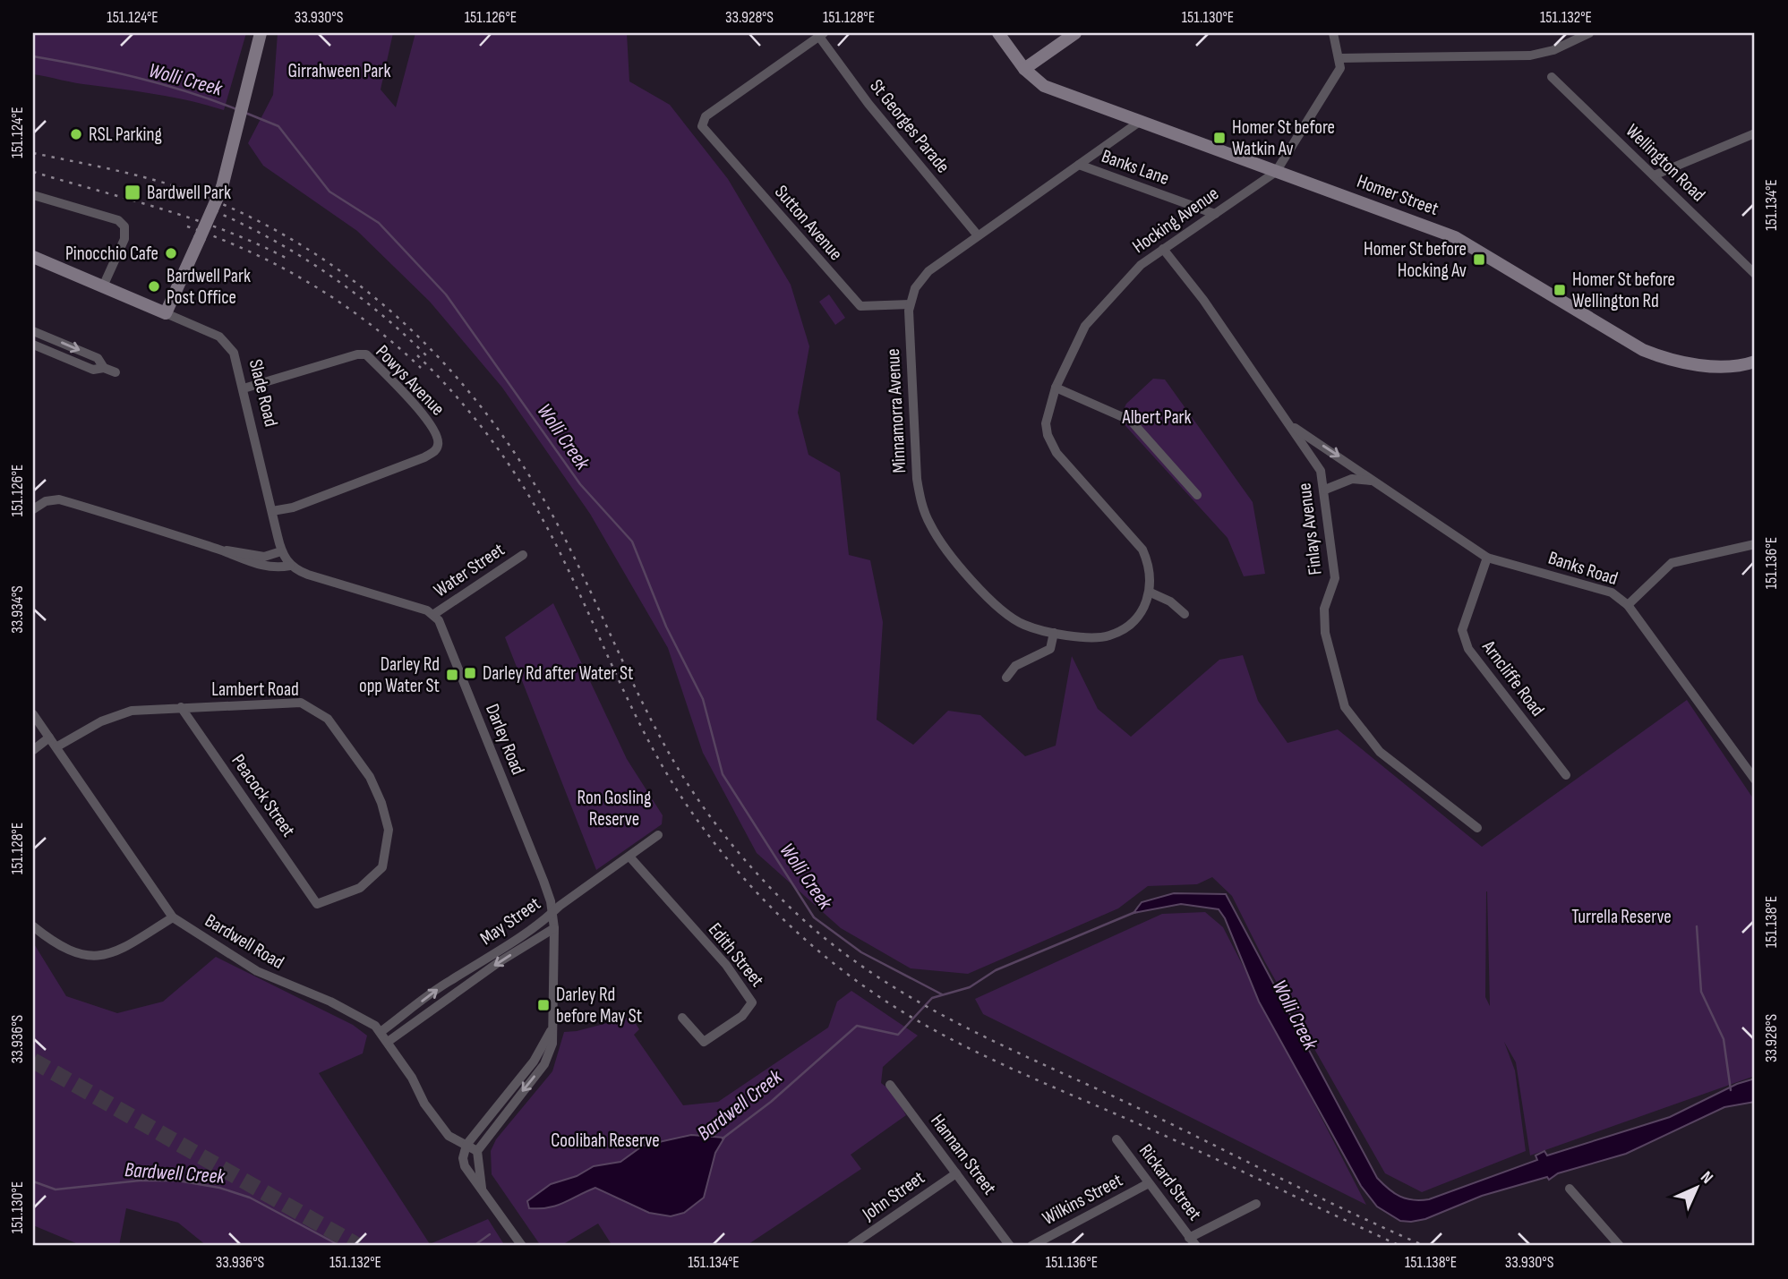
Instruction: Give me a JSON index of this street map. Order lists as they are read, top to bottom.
{
  "streets": {
    "main road": ["Homer Street", "Slade Road"],
    "street": [
      "St Georges Parade",
      "Wellington Road",
      "Banks Lane",
      "Hocking Avenue",
      "Sutton Avenue",
      "Powys Avenue",
      "Minnamorra Avenue",
      "Finlays Avenue",
      "Banks Road",
      "Water Street",
      "Arncliffe Road",
      "Lambert Road",
      "Darley Road",
      "Peacock Street",
      "May Street",
      "Bardwell Road",
      "Edith Street",
      "Hannam Street",
      "Rickard Street",
      "John Street",
      "Wilkins Street"
    ]
  },
  "crossings": [
    ["St Georges Parade", "Sutton Avenue"],
    ["Banks Lane", "Hocking Avenue"],
    ["Homer Street", "Hocking Avenue"],
    ["Hocking Avenue", "Minnamorra Avenue"],
    ["Hocking Avenue", "Finlays Avenue"],
    ["Sutton Avenue", "Minnamorra Avenue"],
    ["Powys Avenue", "Slade Road"],
    ["Finlays Avenue", "Banks Road"],
    ["Banks Road", "Arncliffe Road"],
    ["Water Street", "Darley Road"],
    ["Lambert Road", "Peacock Street"],
    ["Lambert Road", "Bardwell Road"],
    ["Darley Road", "May Street"],
    ["Darley Road", "Bardwell Road"],
    ["May Street", "Bardwell Road"],
    ["May Street", "Edith Street"],
    ["Hannam Street", "John Street"],
    ["Rickard Street", "Wilkins Street"]
  ],
  "water": ["Wolli Creek", "Bardwell Creek"],
  "parks": [
    "Girrahween Park",
    "Albert Park",
    "Ron Gosling Reserve",
    "Turrella Reserve",
    "Coolibah Reserve"
  ],
  "places": {
    "other": ["RSL Parking", "Pinocchio Cafe", "Bardwell Park Post Office"],
    "transit": [
      "Homer St before Watkin Av",
      "Bardwell Park",
      "Homer St before Hocking Av",
      "Homer St before Wellington Rd",
      "Darley Rd after Water St",
      "Darley Rd opp Water St",
      "Darley Rd before May St"
    ]
  },
  "north": "top right",
  "coordinates": [
    "151.124°E",
    "33.930°S",
    "151.126°E",
    "33.928°S",
    "151.128°E",
    "151.130°E",
    "151.132°E",
    "151.134°E",
    "151.136°E",
    "33.934°S",
    "151.138°E",
    "33.936°S"
  ]
}
